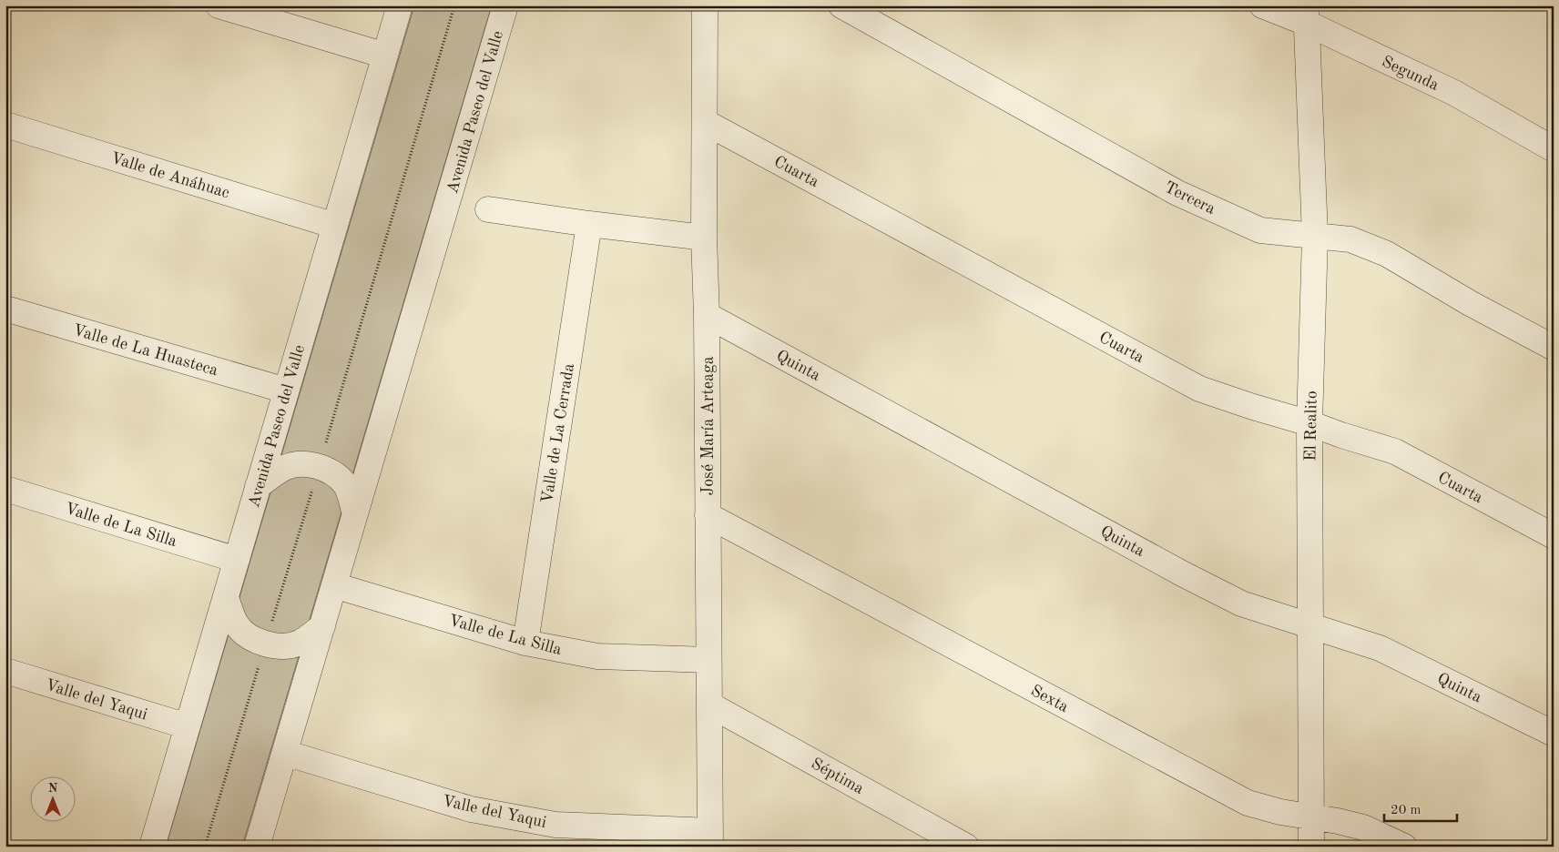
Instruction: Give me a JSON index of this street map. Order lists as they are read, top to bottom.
{
  "streets": {
    "street": [
      "Segunda",
      "Avenida Paseo del Valle",
      "Cuarta",
      "Valle de Anáhuac",
      "Tercera",
      "Valle de La Huasteca",
      "Quinta",
      "José María Arteaga",
      "El Realito",
      "Valle de La Cerrada",
      "Valle de La Silla",
      "Sexta",
      "Valle del Yaqui",
      "Séptima"
    ]
  },
  "crossings": [
    ["Segunda", "El Realito"],
    ["Avenida Paseo del Valle", "Valle de Anáhuac"],
    ["Avenida Paseo del Valle", "Valle de La Huasteca"],
    ["Avenida Paseo del Valle", "Valle de La Silla"],
    ["Avenida Paseo del Valle", "Valle del Yaqui"],
    ["Cuarta", "José María Arteaga"],
    ["Cuarta", "El Realito"],
    ["Tercera", "El Realito"],
    ["Quinta", "José María Arteaga"],
    ["Quinta", "El Realito"],
    ["José María Arteaga", "Valle de La Silla"],
    ["José María Arteaga", "Sexta"],
    ["José María Arteaga", "Valle del Yaqui"],
    ["José María Arteaga", "Séptima"],
    ["El Realito", "Sexta"],
    ["Valle de La Cerrada", "Valle de La Silla"]
  ],
  "scale_bar": "20 m",
  "north": "top"
}
